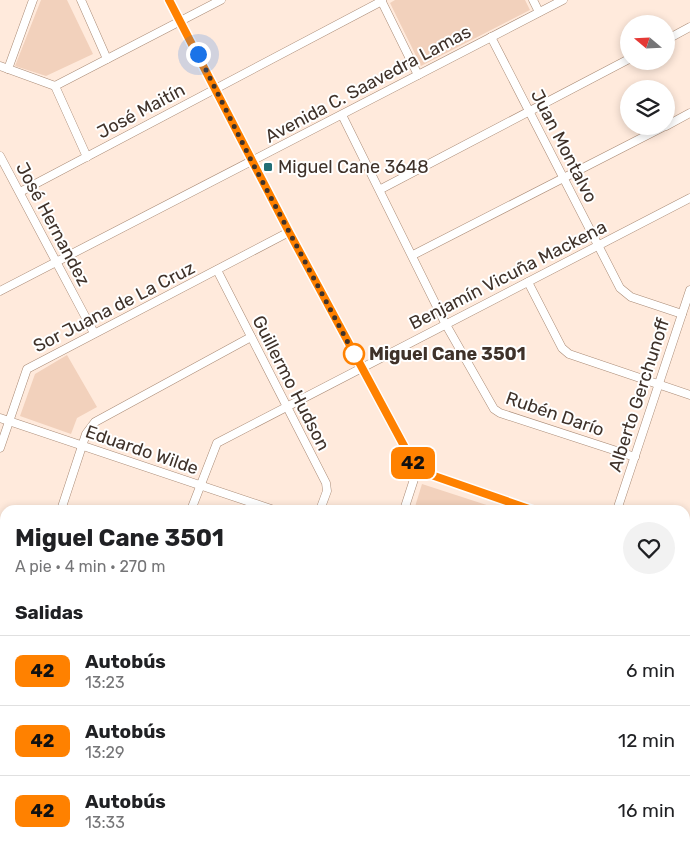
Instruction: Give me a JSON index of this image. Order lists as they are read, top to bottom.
{
  "streets": {
    "street": [
      "Avenida C. Saavedra Lamas",
      "José Maitín",
      "Juan Montalvo",
      "José Hernandez",
      "Benjamín Vicuña Mackena",
      "Sor Juana de La Cruz",
      "Guillermo Hudson",
      "Alberto Gerchunoff",
      "Rubén Darío",
      "Eduardo Wilde"
    ]
  },
  "crossings": [
    ["Avenida C. Saavedra Lamas", "Juan Montalvo"],
    ["Avenida C. Saavedra Lamas", "José Hernandez"],
    ["Avenida C. Saavedra Lamas", "Rubén Darío"],
    ["José Maitín", "José Hernandez"],
    ["Juan Montalvo", "Benjamín Vicuña Mackena"],
    ["Juan Montalvo", "Alberto Gerchunoff"],
    ["José Hernandez", "Sor Juana de La Cruz"],
    ["Benjamín Vicuña Mackena", "Guillermo Hudson"],
    ["Benjamín Vicuña Mackena", "Rubén Darío"],
    ["Benjamín Vicuña Mackena", "Eduardo Wilde"],
    ["Sor Juana de La Cruz", "Guillermo Hudson"],
    ["Sor Juana de La Cruz", "Eduardo Wilde"],
    ["Alberto Gerchunoff", "Rubén Darío"]
  ],
  "places": {
    "transit": ["Miguel Cane 3648"],
    "other": ["Miguel Cane 3501"]
  },
  "lines": ["bus line 42"],
  "north": "left",
  "page": {
    "on_map": "42",
    "heading": [
      ["Miguel Cane 3501", "A pie · 4 min · 270 m"],
      "Salidas"
    ],
    "list": [
      {
        "mark": "42",
        "name": "Autobús",
        "note": "13:23",
        "value": "6 min"
      },
      {
        "mark": "42",
        "name": "Autobús",
        "note": "13:29",
        "value": "12 min"
      },
      {
        "mark": "42",
        "name": "Autobús",
        "note": "13:33",
        "value": "16 min"
      }
    ]
  }
}
